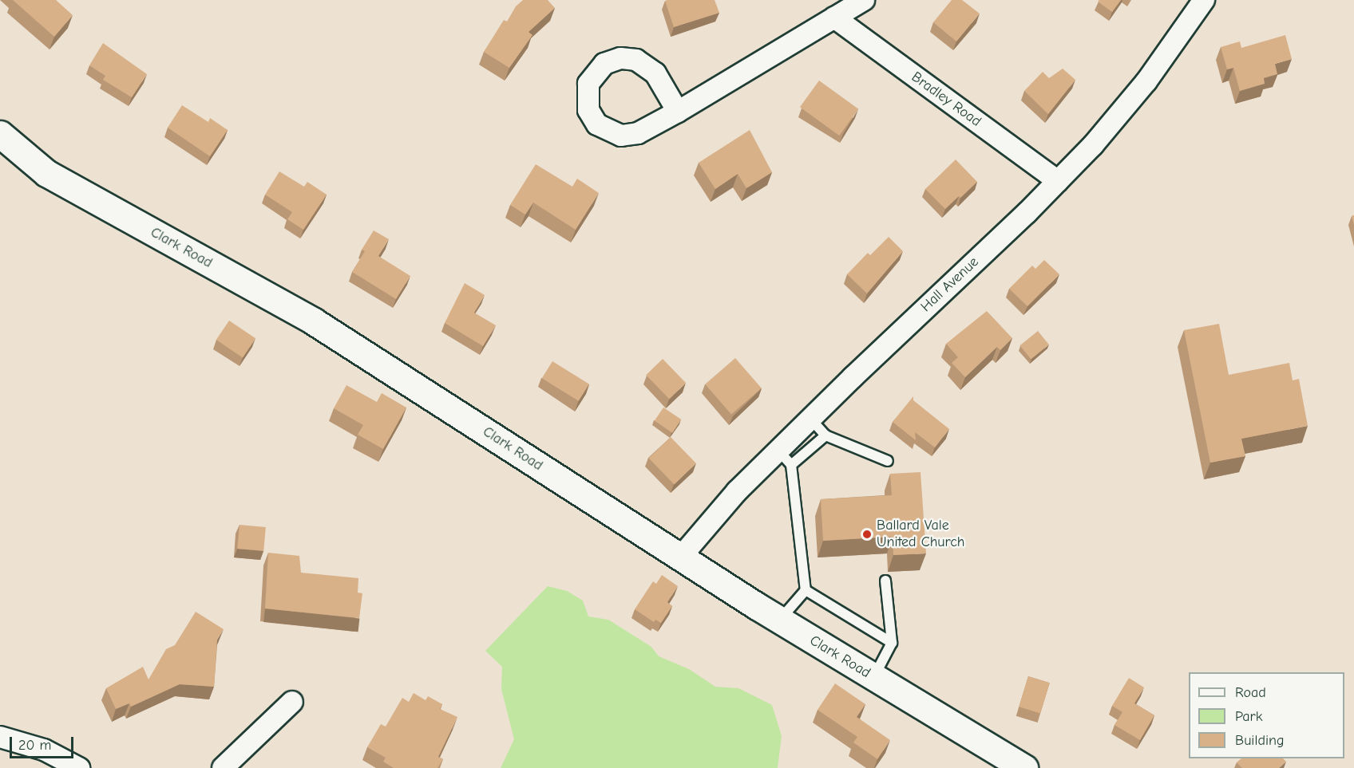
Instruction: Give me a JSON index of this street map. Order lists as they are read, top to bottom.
{
  "streets": {
    "main road": ["Clark Road"],
    "street": ["Bradley Road", "Hall Avenue"]
  },
  "crossings": [
    ["Bradley Road", "Hall Avenue"],
    ["Clark Road", "Hall Avenue"]
  ],
  "places": ["Ballard Vale United Church"],
  "legend": ["Road", "Park", "Building"],
  "scale_bar": "20 m"
}
